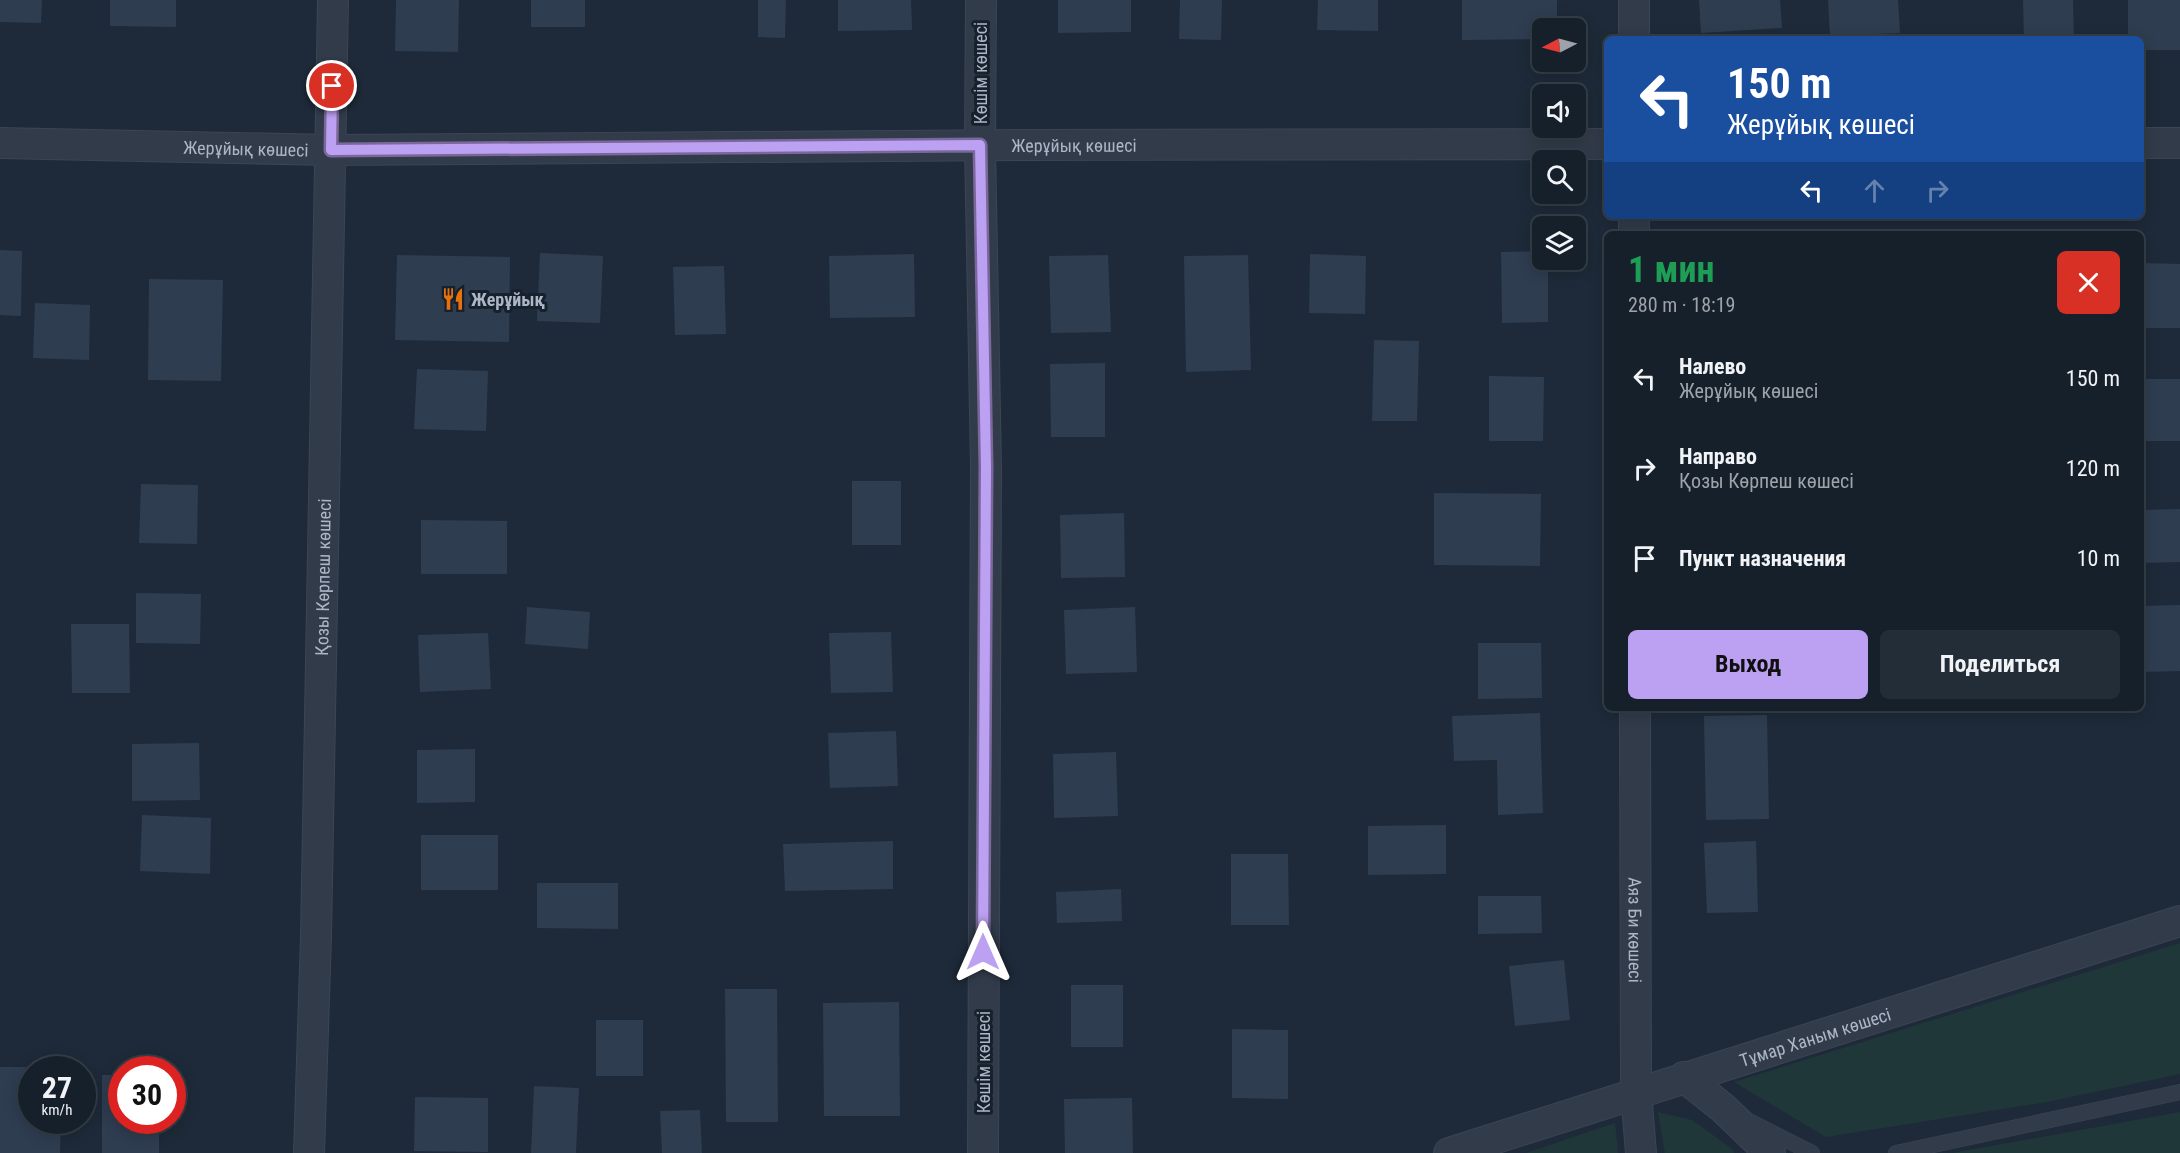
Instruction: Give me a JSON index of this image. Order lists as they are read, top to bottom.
{
  "streets": {
    "street": [
      "Көшім көшесі",
      "Жерұйық көшесі",
      "Қозы Көрпеш көшесі",
      "Аяз Би көшесі",
      "Тұмар Ханым көшесі"
    ]
  },
  "crossings": [
    ["Көшім көшесі", "Жерұйық көшесі"],
    ["Жерұйық көшесі", "Қозы Көрпеш көшесі"],
    ["Аяз Би көшесі", "Тұмар Ханым көшесі"]
  ],
  "places": {
    "restaurant": ["Жерұйық"]
  },
  "north": "left",
  "page": {
    "turn": ["150 m", "Жерұйық көшесі"],
    "heading": ["1 мин", "280 m · 18:19"],
    "list": [
      {
        "name": "Налево",
        "note": "Жерұйық көшесі",
        "value": "150 m"
      },
      {
        "name": "Направо",
        "note": "Қозы Көрпеш көшесі",
        "value": "120 m"
      },
      {
        "name": "Пункт назначения",
        "value": "10 m"
      }
    ],
    "buttons": ["Выход", "Поделиться"],
    "speed": "27 km/h",
    "limit": "30"
  }
}
